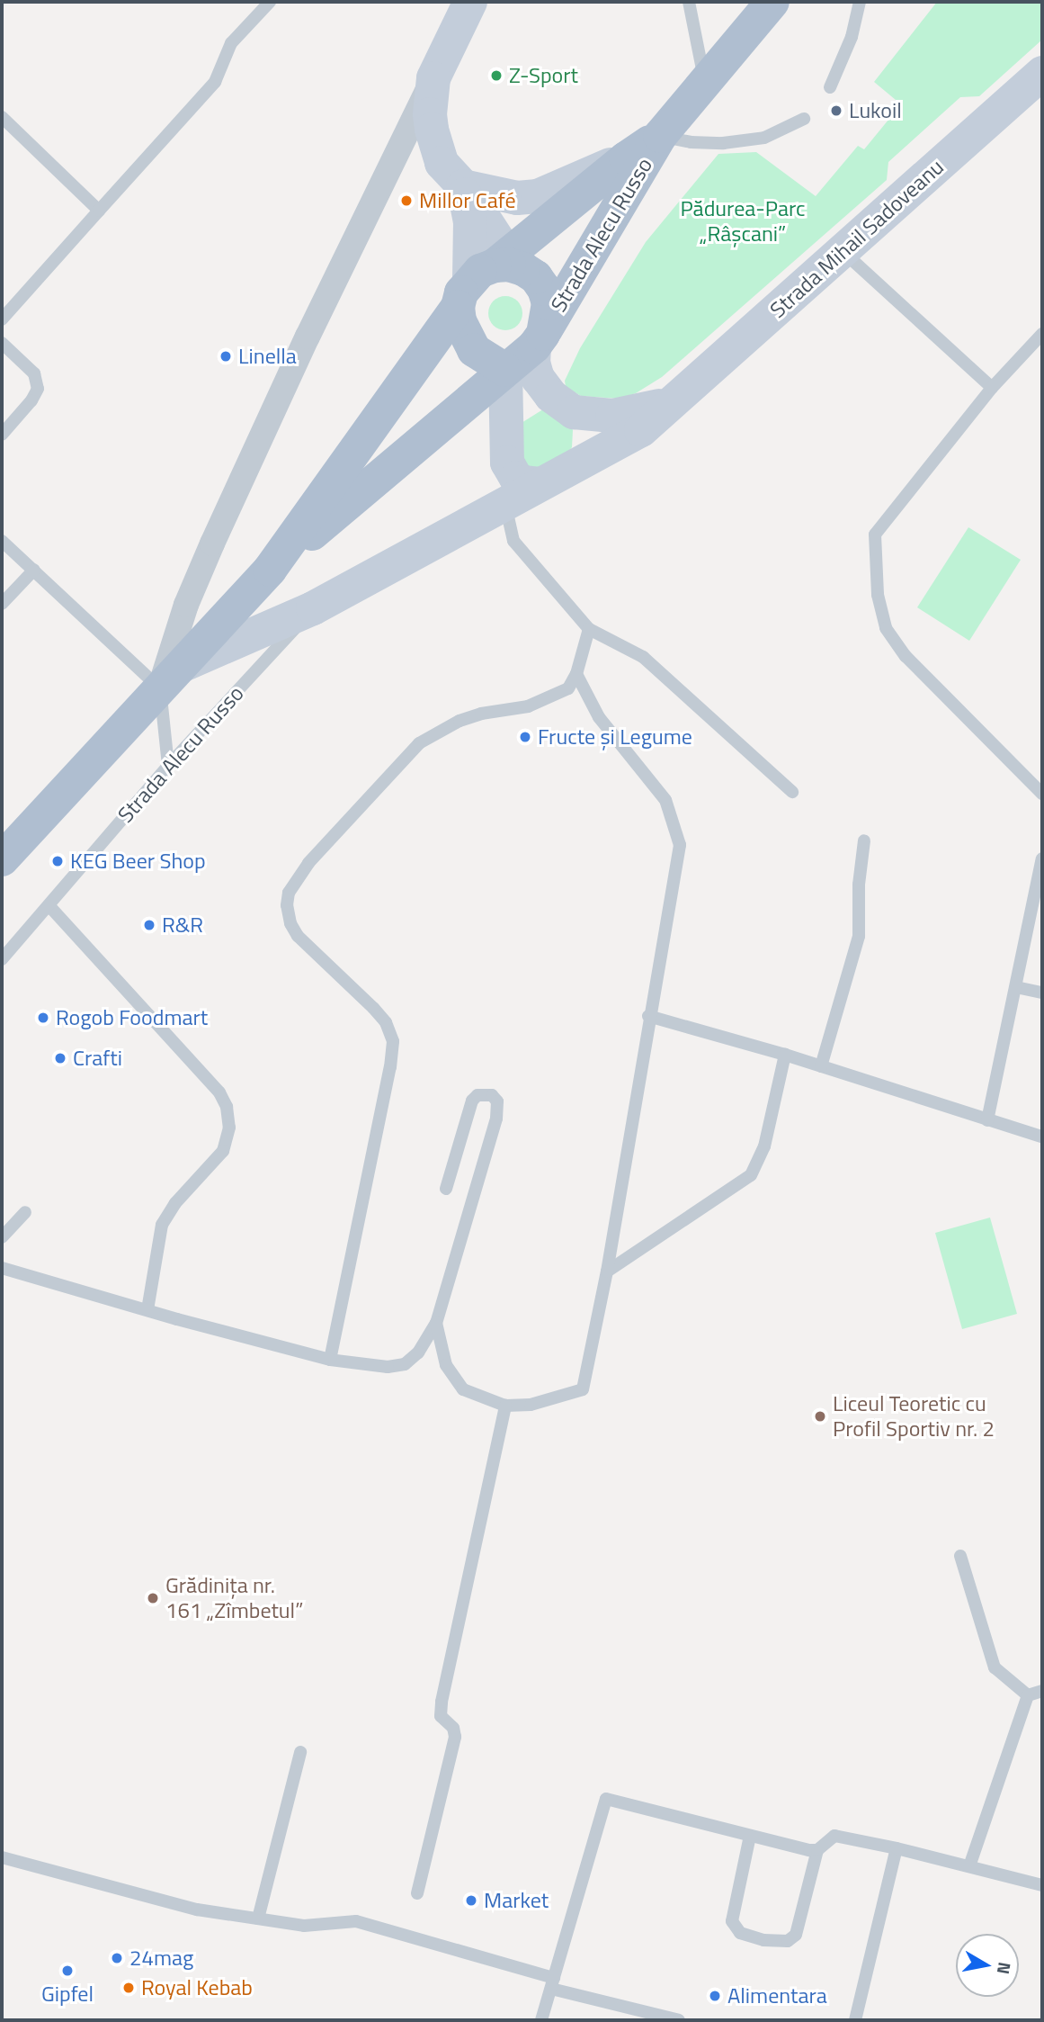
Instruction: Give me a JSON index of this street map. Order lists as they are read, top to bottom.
{
  "streets": {
    "main road": ["Strada Alecu Russo", "Strada Mihail Sadoveanu"]
  },
  "crossings": [
    ["Strada Alecu Russo", "Strada Mihail Sadoveanu"]
  ],
  "parks": ["Pădurea-Parc „Râșcani”"],
  "places": [
    "Z-Sport",
    "Lukoil",
    "Millor Café",
    "Linella",
    "Fructe și Legume",
    "KEG Beer Shop",
    "R&R",
    "Rogob Foodmart",
    "Crafti",
    "Liceul Teoretic cu Profil Sportiv nr. 2",
    "Grădinița nr. 161 „Zîmbetul”",
    "Market",
    "24mag",
    "Gipfel",
    "Royal Kebab",
    "Alimentara"
  ],
  "north": "right"
}
